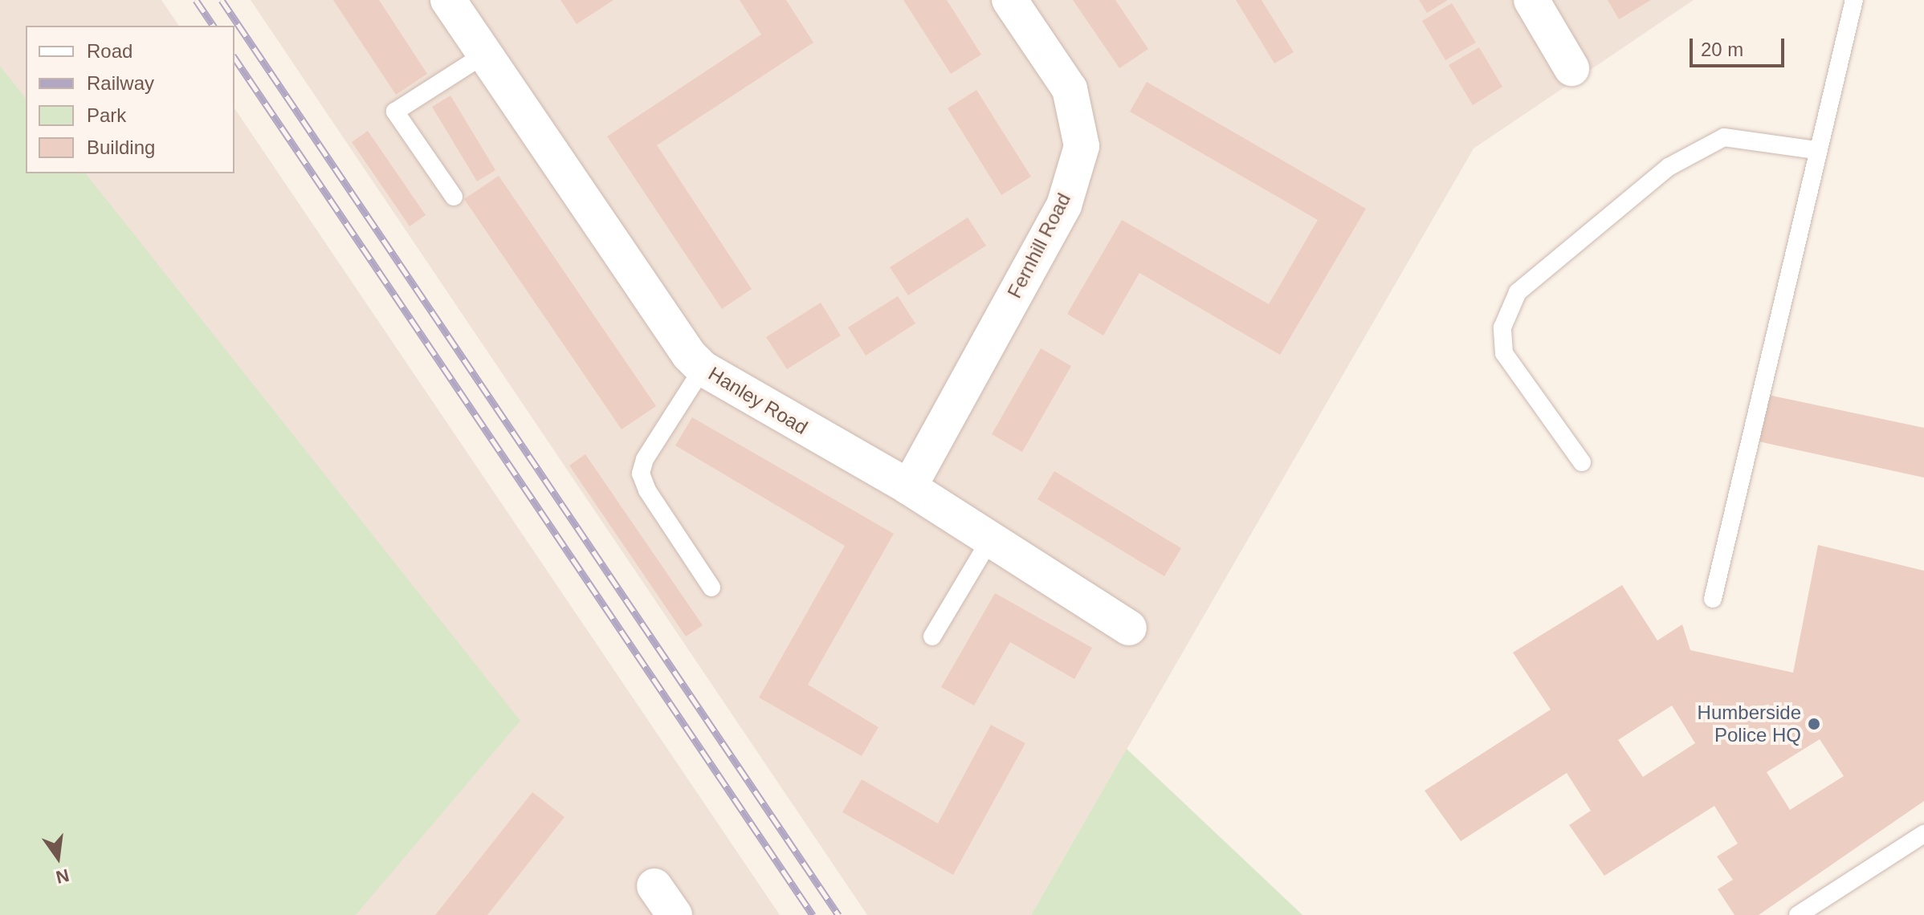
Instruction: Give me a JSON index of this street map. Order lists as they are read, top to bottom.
{
  "streets": {
    "street": ["Fernhill Road", "Hanley Road"]
  },
  "crossings": [
    ["Fernhill Road", "Hanley Road"]
  ],
  "places": ["Humberside Police HQ"],
  "legend": [
    "Road",
    "Railway",
    "Park",
    "Building"
  ],
  "scale_bar": "20 m",
  "north": "bottom"
}
